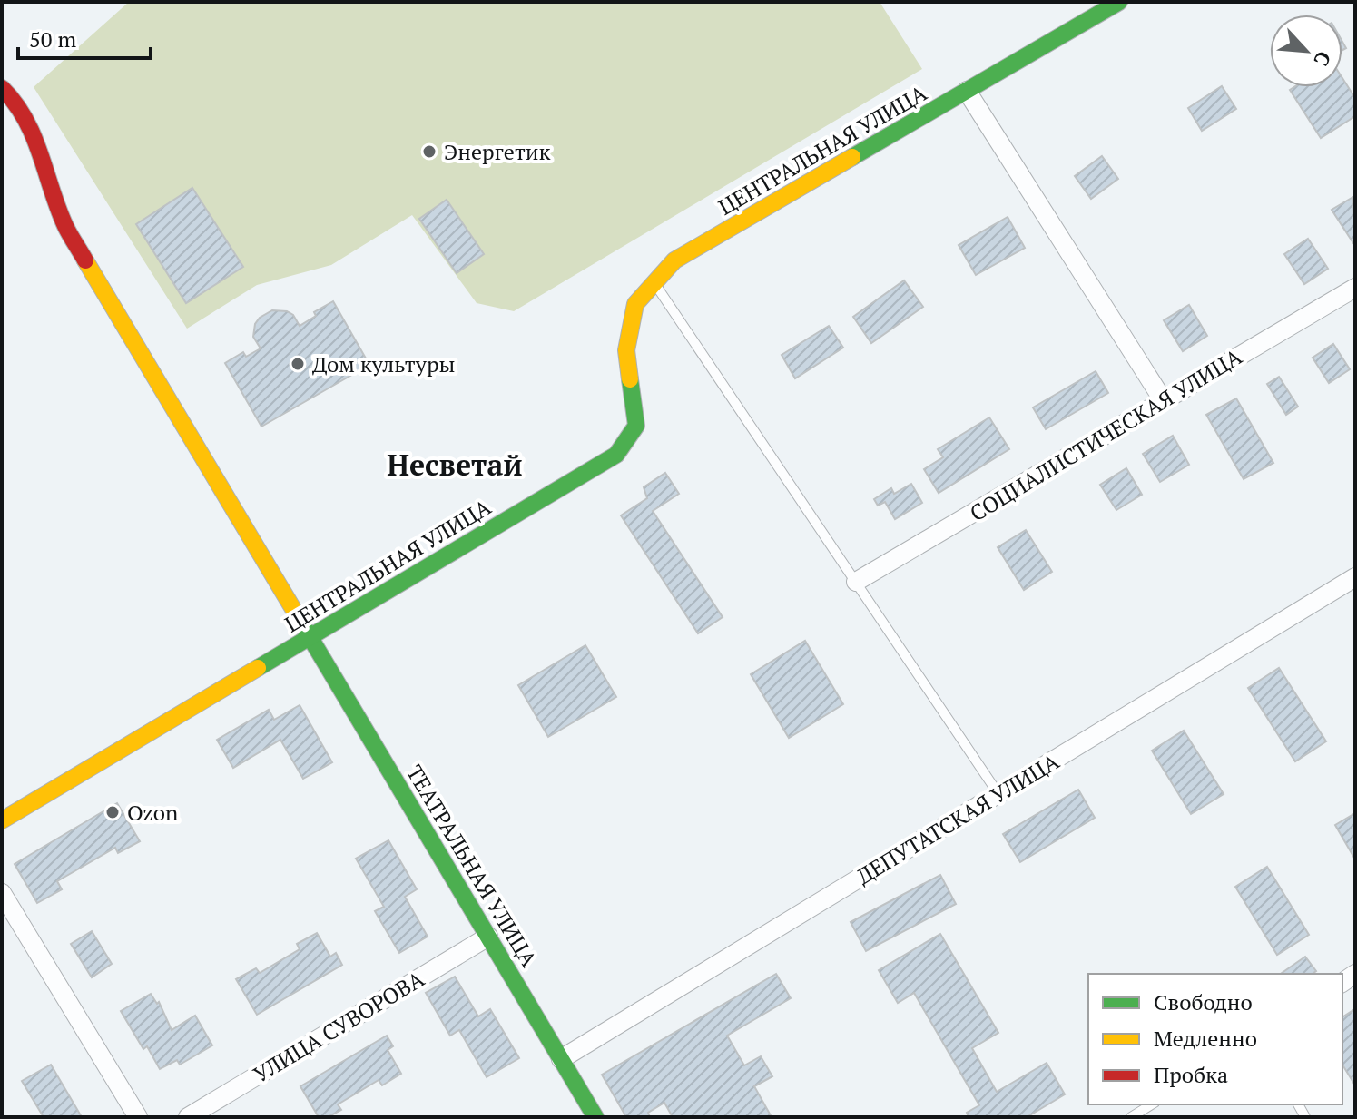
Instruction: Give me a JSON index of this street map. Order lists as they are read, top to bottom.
{
  "streets": {
    "main road": ["ЦЕНТРАЛЬНАЯ УЛИЦА", "ТЕАТРАЛЬНАЯ УЛИЦА"],
    "street": ["СОЦИАЛИСТИЧЕСКАЯ УЛИЦА", "ДЕПУТАТСКАЯ УЛИЦА", "УЛИЦА СУВОРОВА"]
  },
  "crossings": [
    ["ЦЕНТРАЛЬНАЯ УЛИЦА", "ТЕАТРАЛЬНАЯ УЛИЦА"],
    ["ДЕПУТАТСКАЯ УЛИЦА", "ТЕАТРАЛЬНАЯ УЛИЦА"],
    ["ТЕАТРАЛЬНАЯ УЛИЦА", "УЛИЦА СУВОРОВА"]
  ],
  "districts": ["Несветай"],
  "places": ["Энергетик", "Дом культуры", "Ozon"],
  "legend": ["Свободно", "Медленно", "Пробка"],
  "scale_bar": "50 m",
  "north": "bottom right"
}
